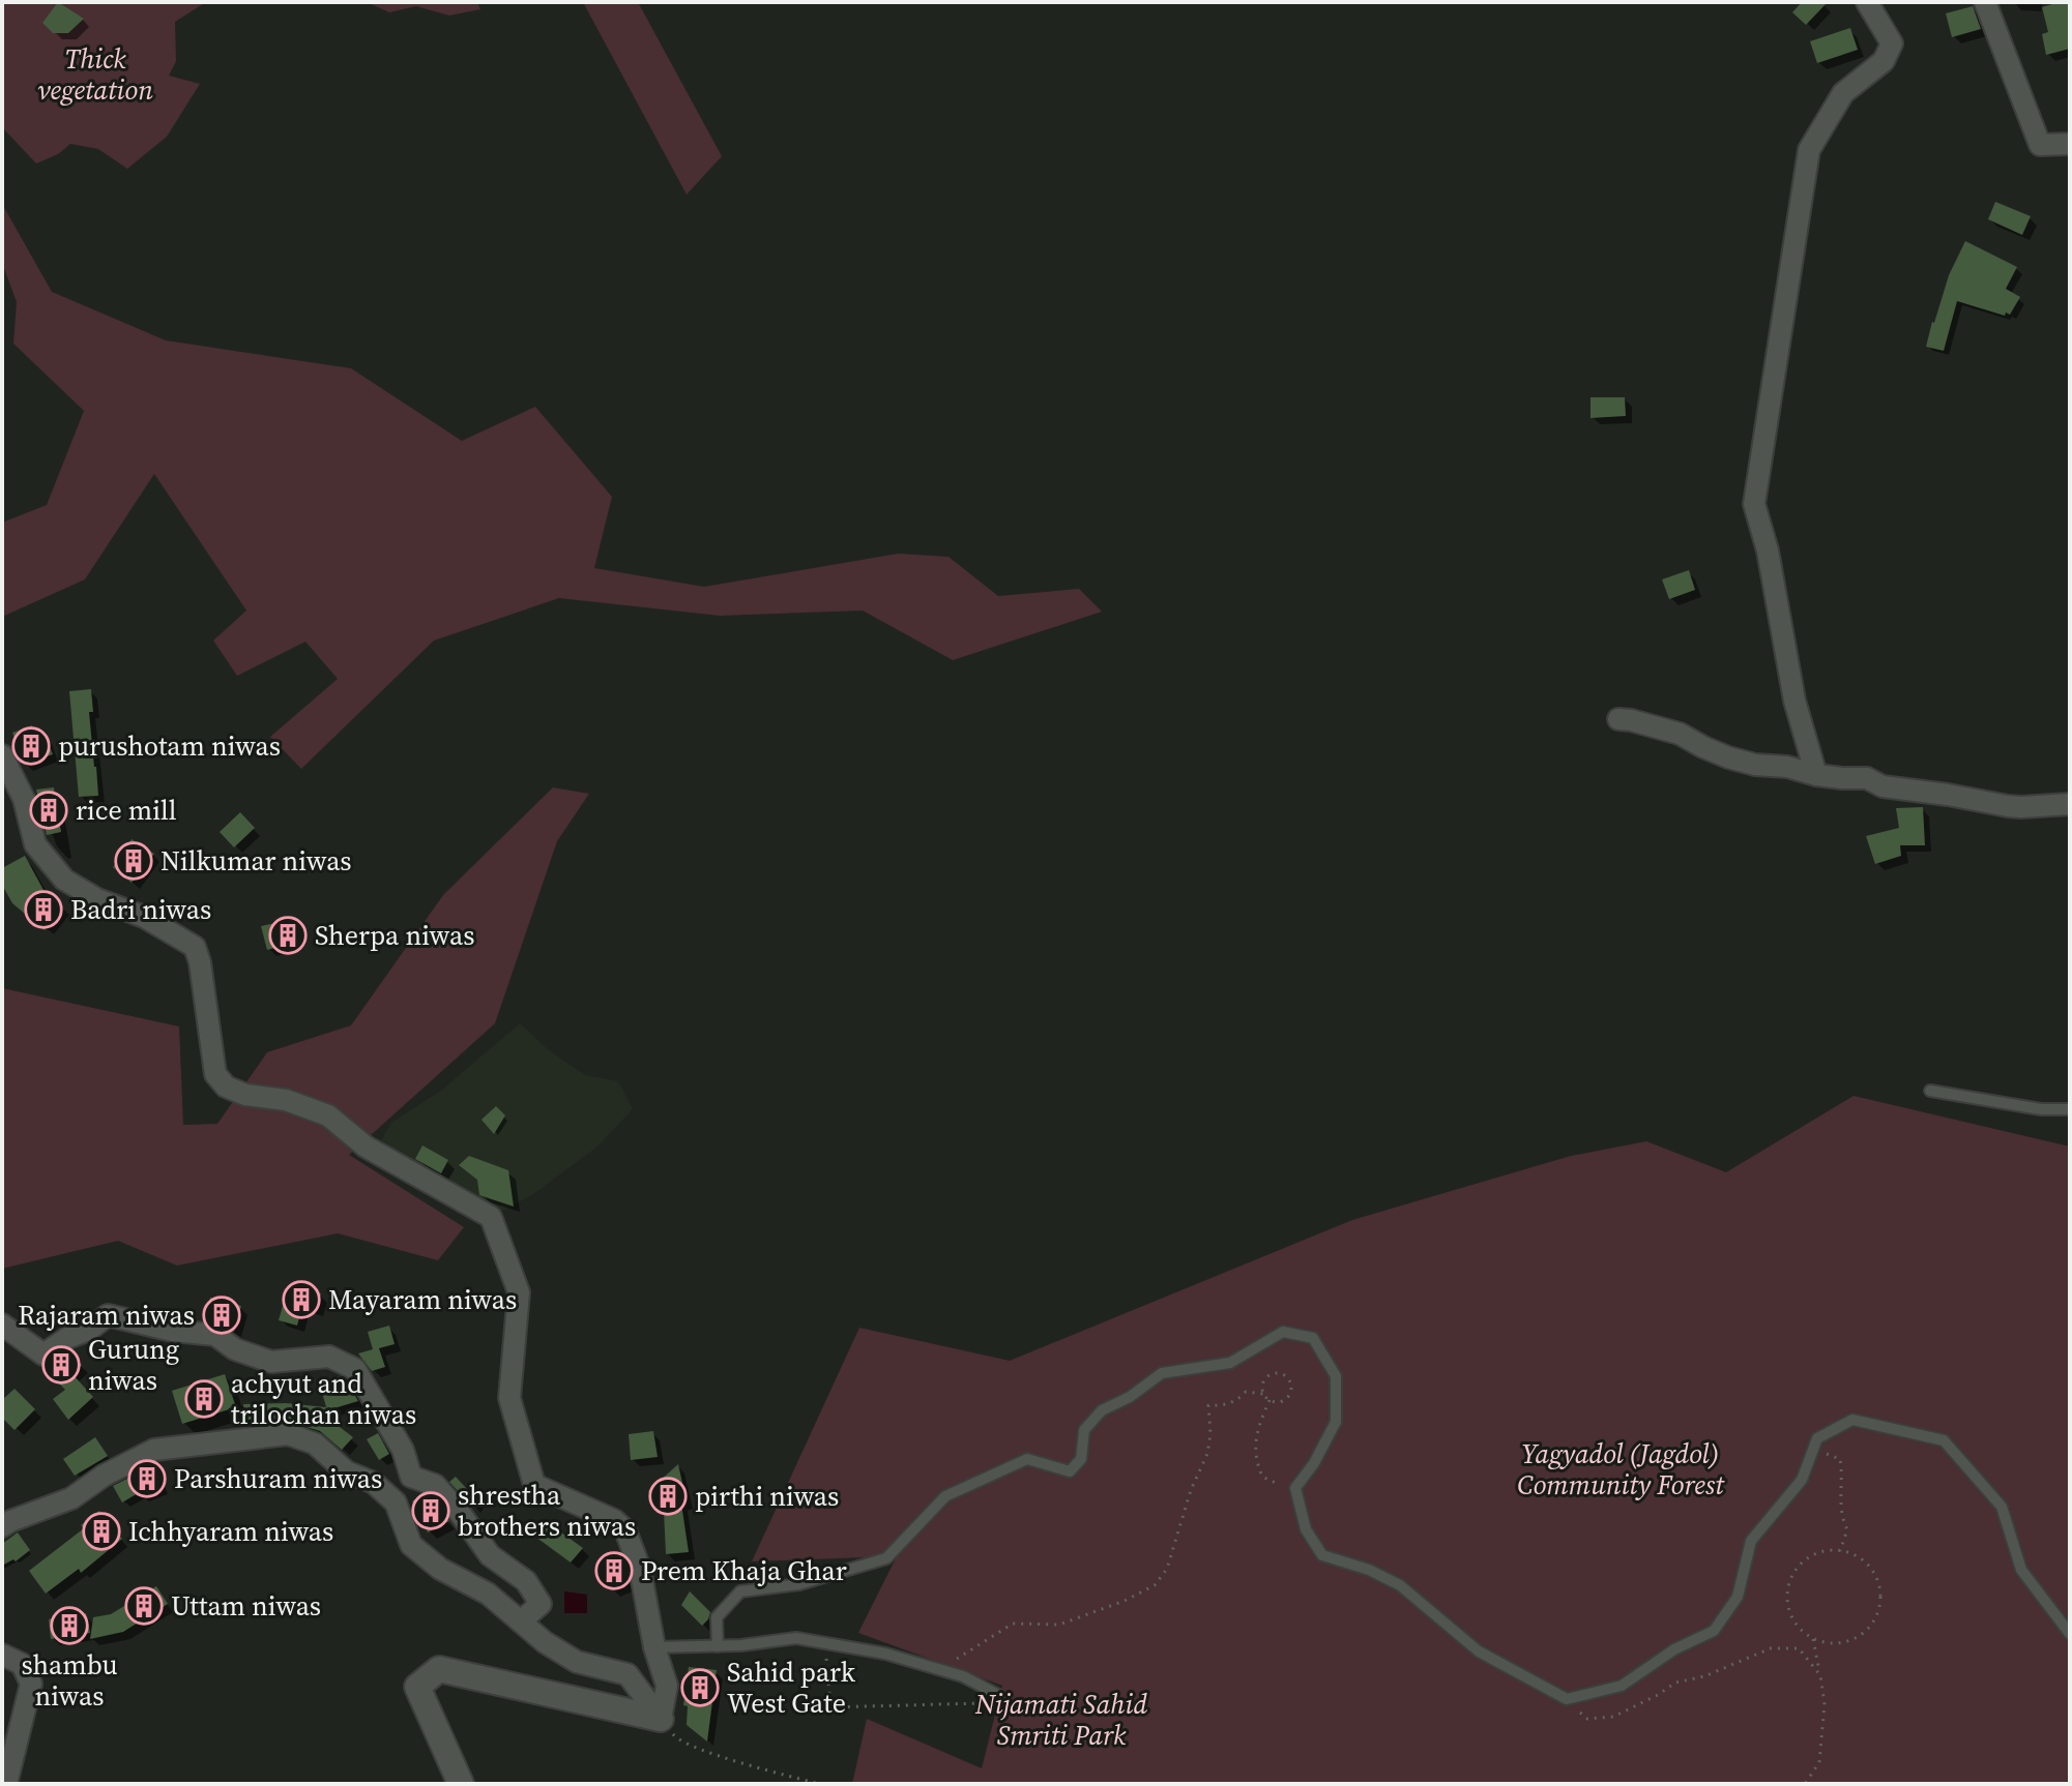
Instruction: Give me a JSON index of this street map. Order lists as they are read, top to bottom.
{
  "parks": ["Thick vegetation", "Yagyadol (Jagdol) Community Forest", "Nijamati Sahid Smriti Park"],
  "places": {
    "building": [
      "purushotam niwas",
      "rice mill",
      "Nilkumar niwas",
      "Badri niwas",
      "Sherpa niwas",
      "Mayaram niwas",
      "Rajaram niwas",
      "Gurung niwas",
      "achyut and trilochan niwas",
      "Parshuram niwas",
      "pirthi niwas",
      "shrestha brothers niwas",
      "Ichhyaram niwas",
      "Prem Khaja Ghar",
      "Uttam niwas",
      "shambu niwas",
      "Sahid park West Gate"
    ]
  }
}
